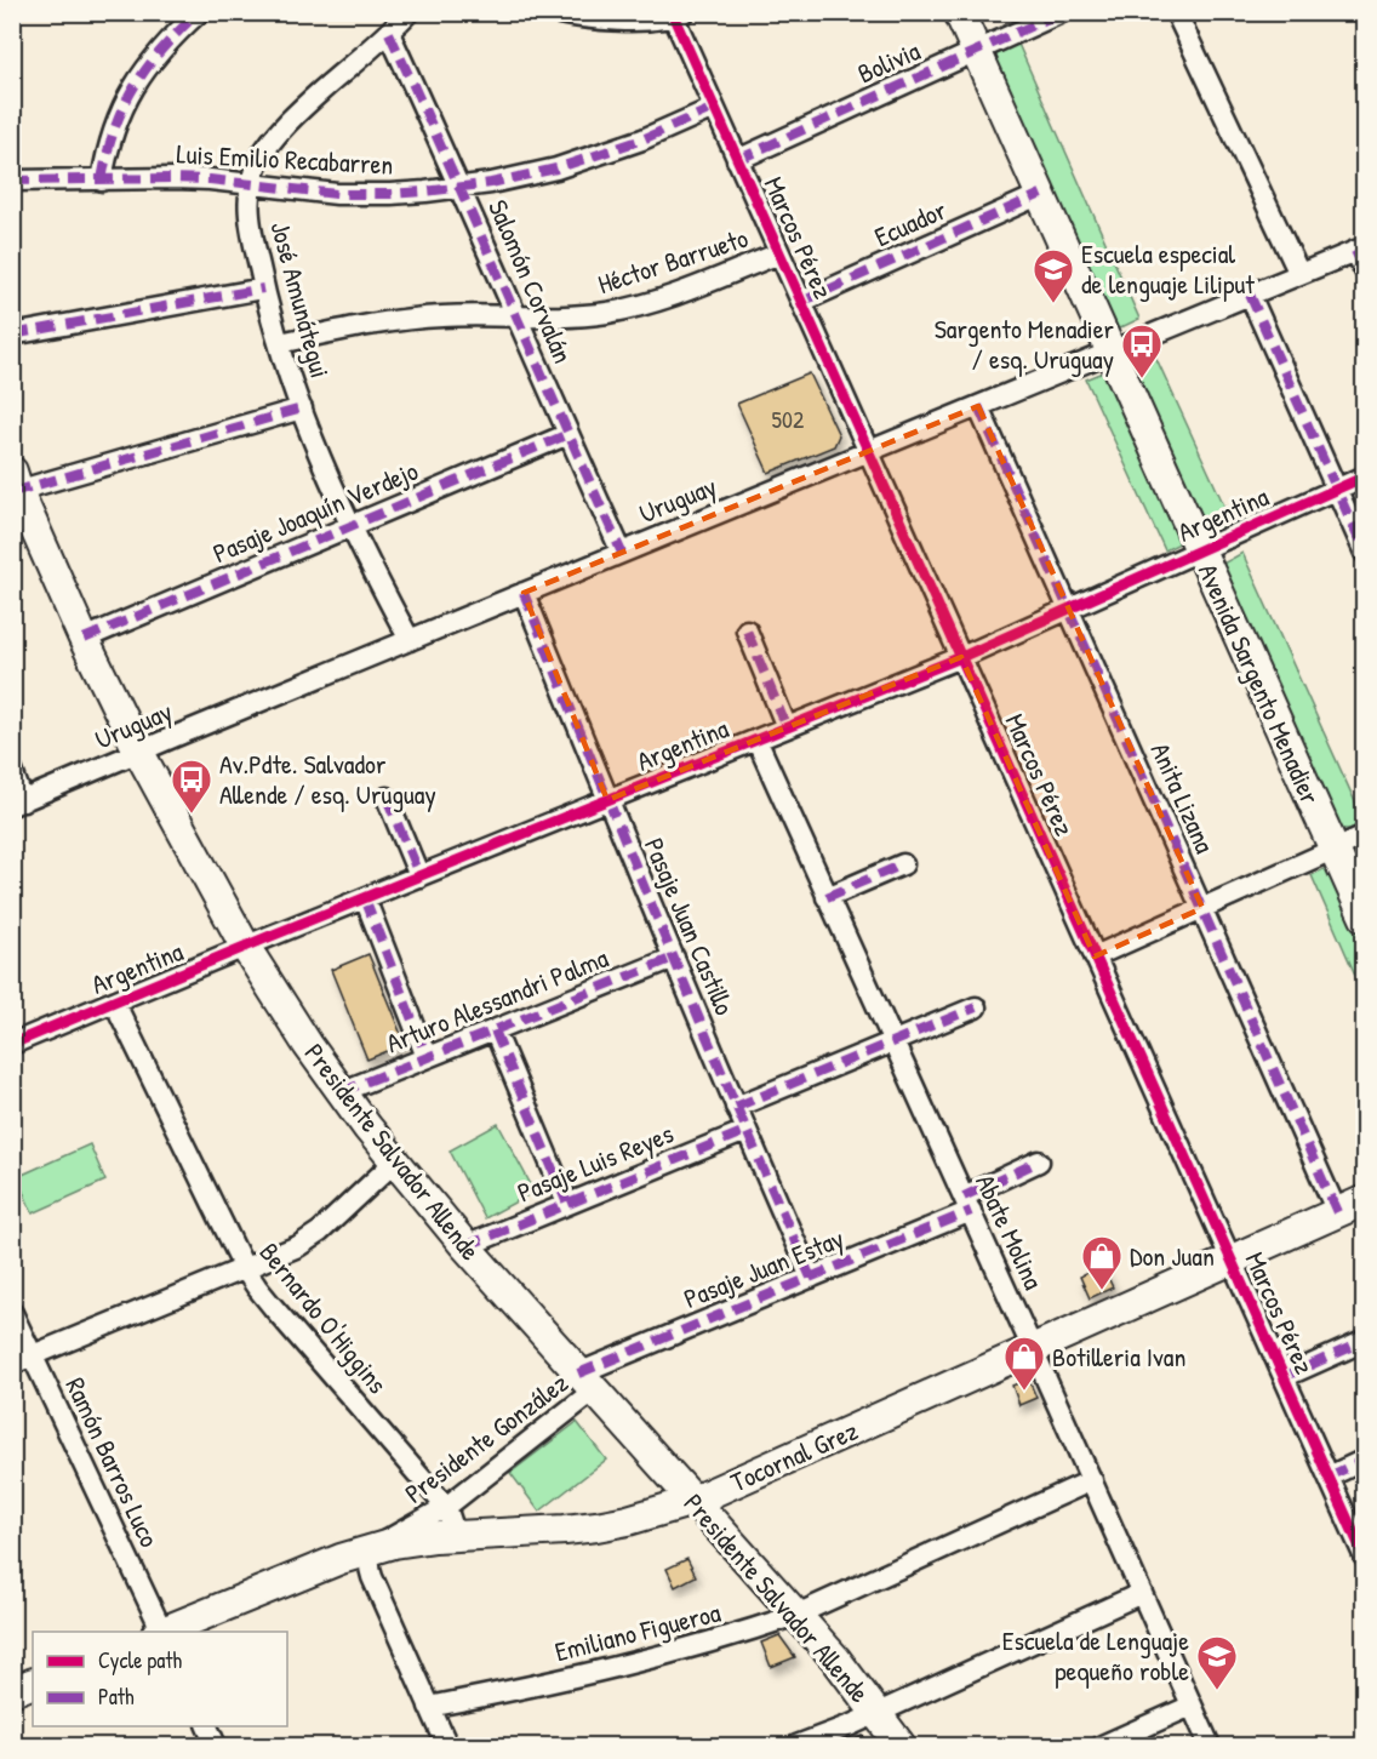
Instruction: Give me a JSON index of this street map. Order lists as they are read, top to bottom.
{
  "streets": {
    "main road": ["Avenida Sargento Menadier", "Presidente Salvador Allende", "Tocornal Grez"],
    "street": [
      "Bolivia",
      "Luis Emilio Recabarren",
      "Ecuador",
      "Marcos Pérez",
      "Héctor Barrueto",
      "Salomón Corvalán",
      "José Amunátegui",
      "Uruguay",
      "Pasaje Joaquín Verdejo",
      "Argentina",
      "Anita Lizana",
      "Pasaje Juan Castillo",
      "Arturo Alessandri Palma",
      "Pasaje Luis Reyes",
      "Abate Molina",
      "Pasaje Juan Estay",
      "Bernardo O'Higgins",
      "Presidente González",
      "Ramón Barros Luco",
      "Emiliano Figueroa"
    ]
  },
  "crossings": [
    ["Bolivia", "Marcos Pérez"],
    ["Bolivia", "Avenida Sargento Menadier"],
    ["Luis Emilio Recabarren", "Marcos Pérez"],
    ["Luis Emilio Recabarren", "Salomón Corvalán"],
    ["Luis Emilio Recabarren", "José Amunátegui"],
    ["Ecuador", "Marcos Pérez"],
    ["Ecuador", "Avenida Sargento Menadier"],
    ["Marcos Pérez", "Héctor Barrueto"],
    ["Marcos Pérez", "Uruguay"],
    ["Marcos Pérez", "Argentina"],
    ["Marcos Pérez", "Tocornal Grez"],
    ["Héctor Barrueto", "Salomón Corvalán"],
    ["Héctor Barrueto", "José Amunátegui"],
    ["Salomón Corvalán", "José Amunátegui"],
    ["Salomón Corvalán", "Uruguay"],
    ["Salomón Corvalán", "Pasaje Joaquín Verdejo"],
    ["José Amunátegui", "Uruguay"],
    ["José Amunátegui", "Pasaje Joaquín Verdejo"],
    ["Uruguay", "Avenida Sargento Menadier"],
    ["Uruguay", "Anita Lizana"],
    ["Uruguay", "Pasaje Juan Castillo"],
    ["Uruguay", "Presidente Salvador Allende"],
    ["Pasaje Joaquín Verdejo", "Presidente Salvador Allende"],
    ["Argentina", "Avenida Sargento Menadier"],
    ["Argentina", "Anita Lizana"],
    ["Argentina", "Pasaje Juan Castillo"],
    ["Argentina", "Presidente Salvador Allende"],
    ["Argentina", "Abate Molina"],
    ["Argentina", "Bernardo O'Higgins"],
    ["Anita Lizana", "Tocornal Grez"],
    ["Pasaje Juan Castillo", "Arturo Alessandri Palma"],
    ["Pasaje Juan Castillo", "Pasaje Luis Reyes"],
    ["Pasaje Juan Castillo", "Pasaje Juan Estay"],
    ["Arturo Alessandri Palma", "Presidente Salvador Allende"],
    ["Presidente Salvador Allende", "Pasaje Luis Reyes"],
    ["Presidente Salvador Allende", "Pasaje Juan Estay"],
    ["Presidente Salvador Allende", "Presidente González"],
    ["Presidente Salvador Allende", "Tocornal Grez"],
    ["Presidente Salvador Allende", "Emiliano Figueroa"],
    ["Abate Molina", "Pasaje Juan Estay"],
    ["Abate Molina", "Tocornal Grez"],
    ["Abate Molina", "Emiliano Figueroa"],
    ["Pasaje Juan Estay", "Presidente González"],
    ["Bernardo O'Higgins", "Presidente González"],
    ["Bernardo O'Higgins", "Tocornal Grez"],
    ["Presidente González", "Tocornal Grez"]
  ],
  "places": {
    "school or university": ["Escuela especial de lenguaje Liliput", "Escuela de Lenguaje pequeño roble"],
    "bus stop": ["Sargento Menadier / esq. Uruguay", "Av.Pdte. Salvador Allende / esq. Uruguay"],
    "shop": ["Don Juan", "Botilleria Ivan"]
  },
  "house_numbers": ["502"],
  "legend": ["Cycle path", "Path"]
}
